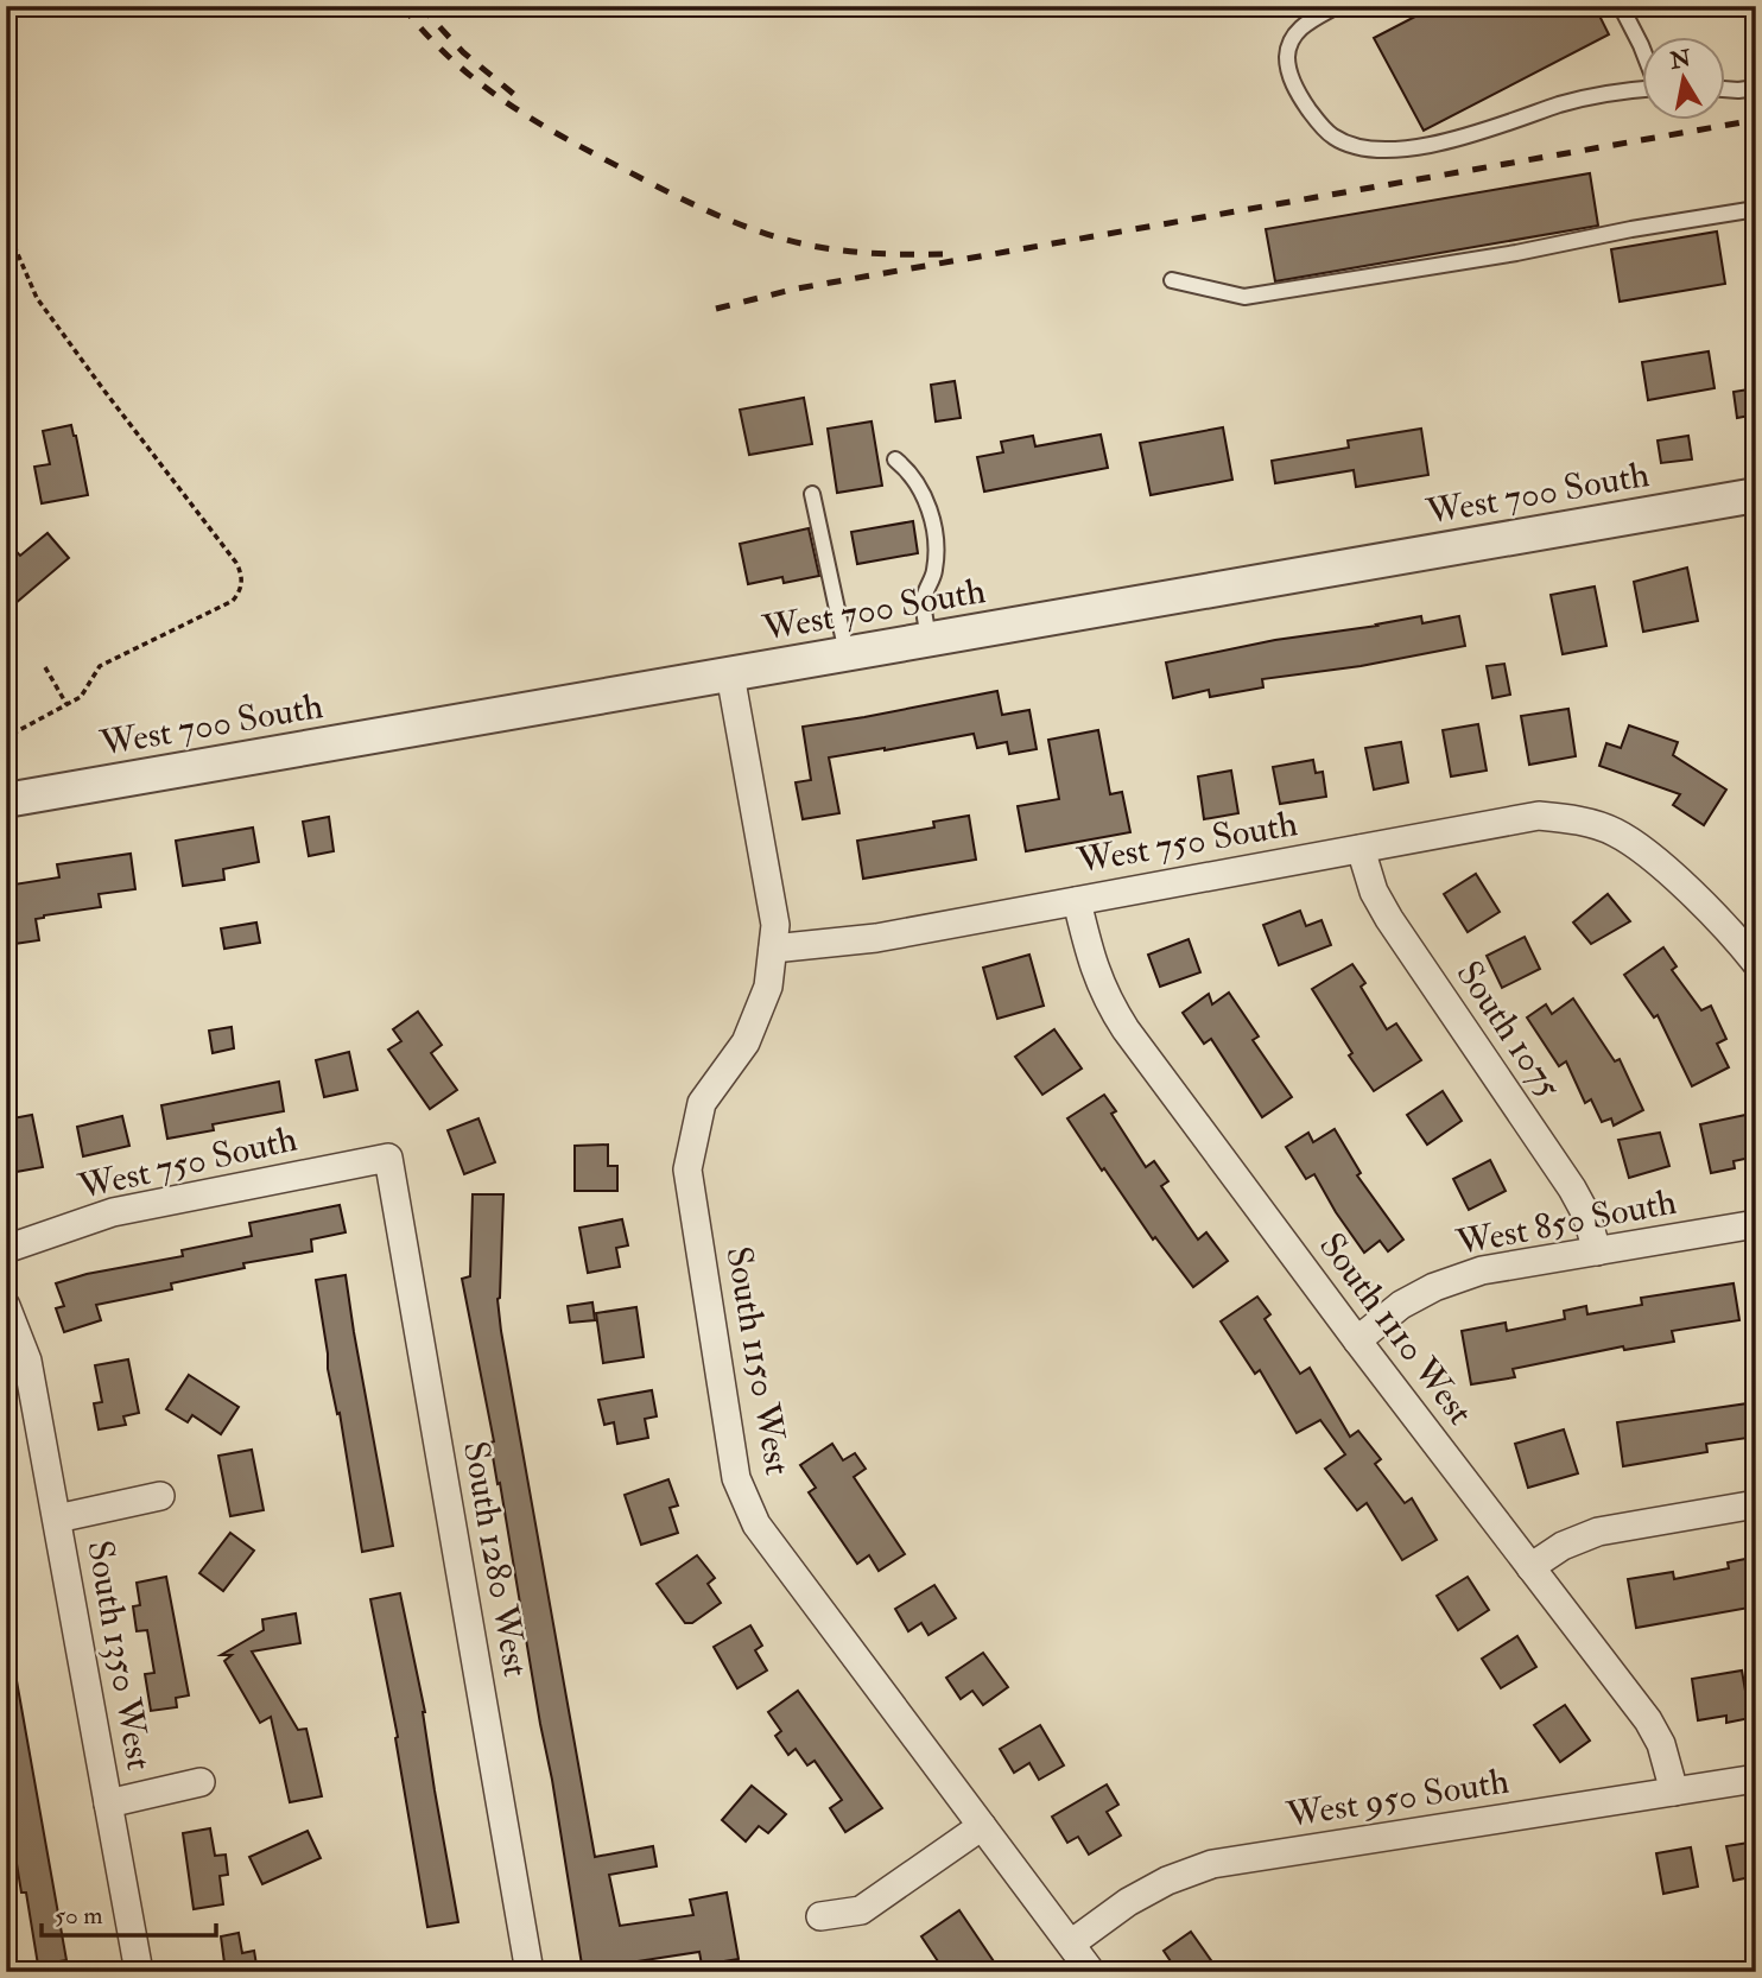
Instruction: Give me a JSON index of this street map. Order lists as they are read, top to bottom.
{
  "streets": {
    "street": [
      "West 700 South",
      "West 750 South",
      "South 1075",
      "West 850 South",
      "South 1110 West",
      "South 1150 West",
      "South 1280 West",
      "South 1350 West",
      "West 950 South"
    ]
  },
  "crossings": [
    ["West 700 South", "South 1150 West"],
    ["West 750 South", "South 1075"],
    ["West 750 South", "South 1110 West"],
    ["West 750 South", "South 1150 West"],
    ["West 750 South", "South 1280 West"],
    ["South 1075", "West 850 South"],
    ["West 850 South", "South 1110 West"],
    ["South 1110 West", "West 950 South"],
    ["South 1150 West", "West 950 South"]
  ],
  "scale_bar": "50 m",
  "north": "top"
}
